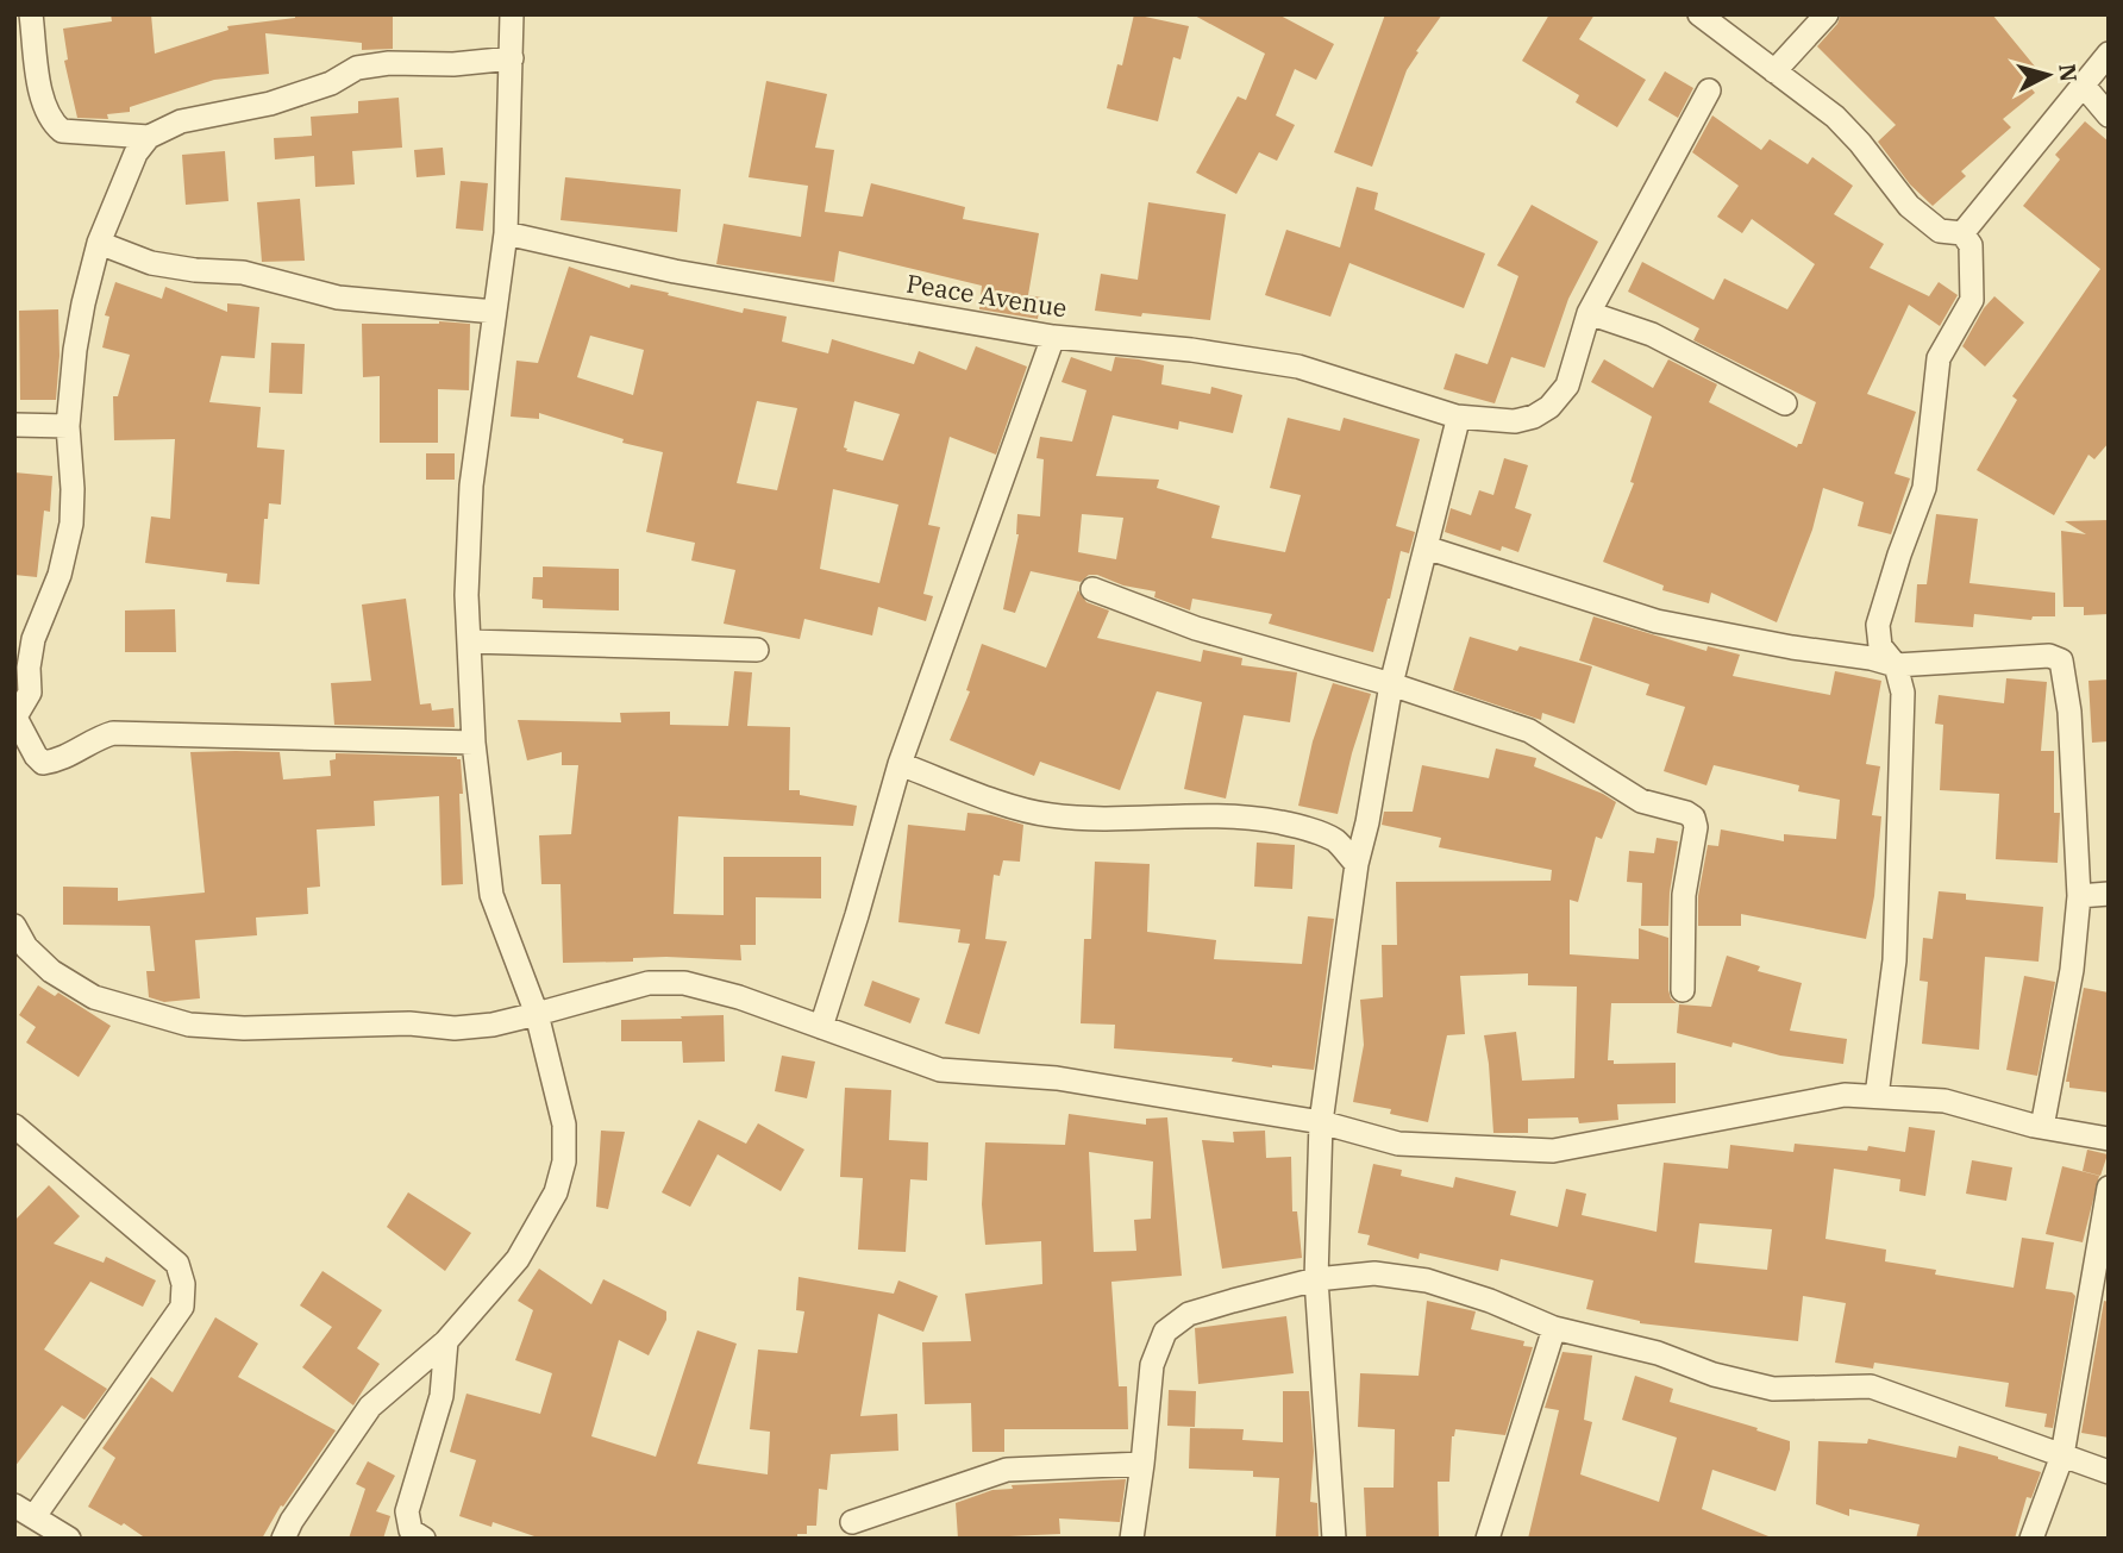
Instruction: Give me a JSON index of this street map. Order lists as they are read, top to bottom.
{
  "streets": {
    "street": ["Peace Avenue"]
  },
  "north": "right"
}
